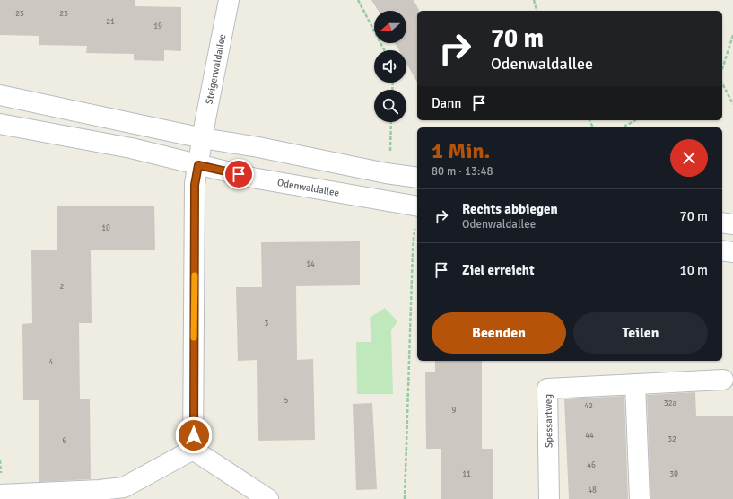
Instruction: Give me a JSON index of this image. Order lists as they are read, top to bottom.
{
  "streets": {
    "street": ["Steigerwaldallee", "Odenwaldallee", "Spessartweg"]
  },
  "house_numbers": [
    "25",
    "23",
    "21",
    "19",
    "10",
    "14",
    "2",
    "3",
    "4",
    "5",
    "32a",
    "42",
    "9",
    "44",
    "32",
    "6",
    "46",
    "11",
    "30",
    "48"
  ],
  "north": "left",
  "page": {
    "turn": ["70 m", "Odenwaldallee"],
    "then": "Dann",
    "heading": ["1 Min.", "80 m · 13:48"],
    "list": [
      {
        "name": "Rechts abbiegen",
        "note": "Odenwaldallee",
        "value": "70 m"
      },
      {
        "name": "Ziel erreicht",
        "value": "10 m"
      }
    ],
    "buttons": ["Beenden", "Teilen"]
  }
}
